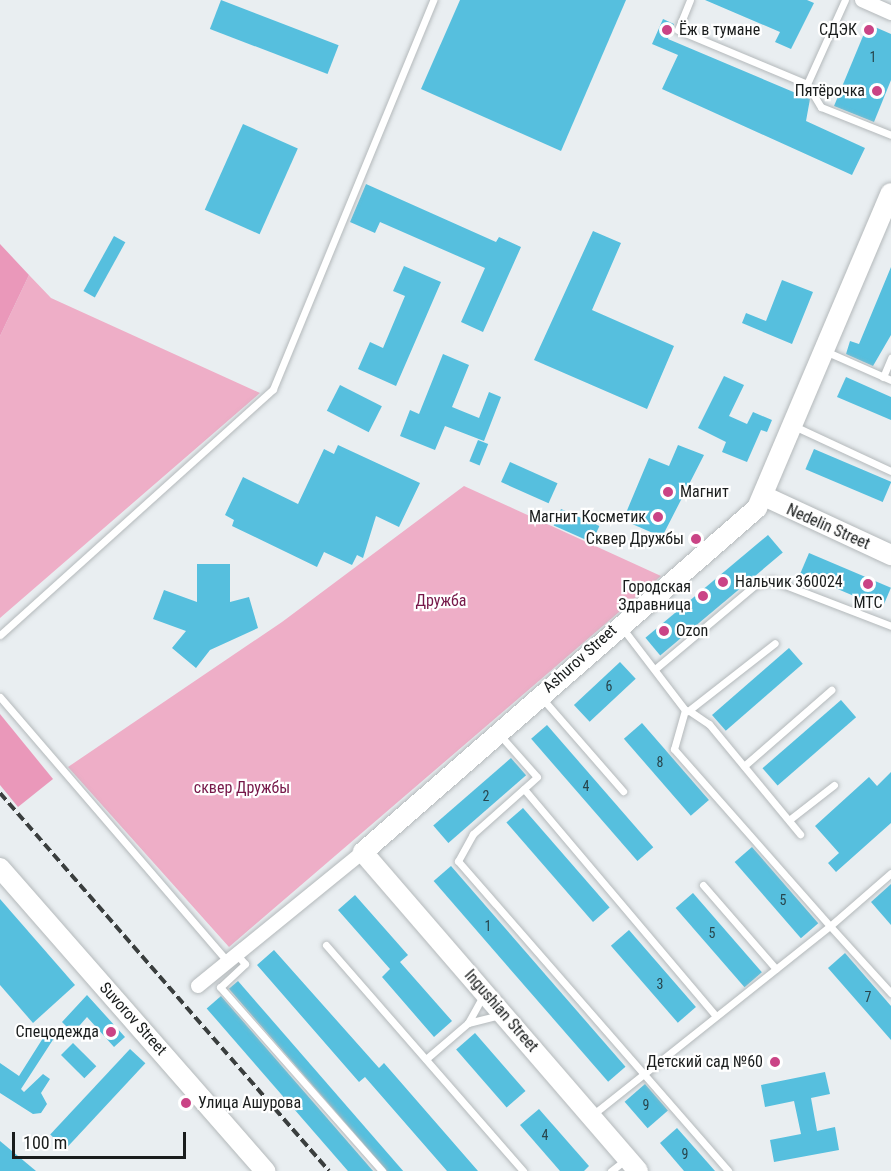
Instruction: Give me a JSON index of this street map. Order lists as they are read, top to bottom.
{
  "streets": {
    "street": [
      "Nedelin Street",
      "Ashurov Street",
      "Ingushian Street",
      "Suvorov Street"
    ]
  },
  "crossings": [
    ["Nedelin Street", "Ashurov Street"],
    ["Ashurov Street", "Ingushian Street"]
  ],
  "parks": ["Дружба", "сквер Дружбы"],
  "places": [
    "Ёж в тумане",
    "СДЭК",
    "Пятёрочка",
    "Магнит",
    "Магнит Косметик",
    "Сквер Дружбы",
    "Нальчик 360024",
    "МТС",
    "Городская Здравница",
    "Ozon",
    "Спецодежда",
    "Детский сад №60",
    "Улица Ашурова"
  ],
  "house_numbers": [
    "1",
    "6",
    "8",
    "4",
    "2",
    "5",
    "1",
    "5",
    "3",
    "7",
    "9",
    "4",
    "9"
  ],
  "scale_bar": "100 m"
}
